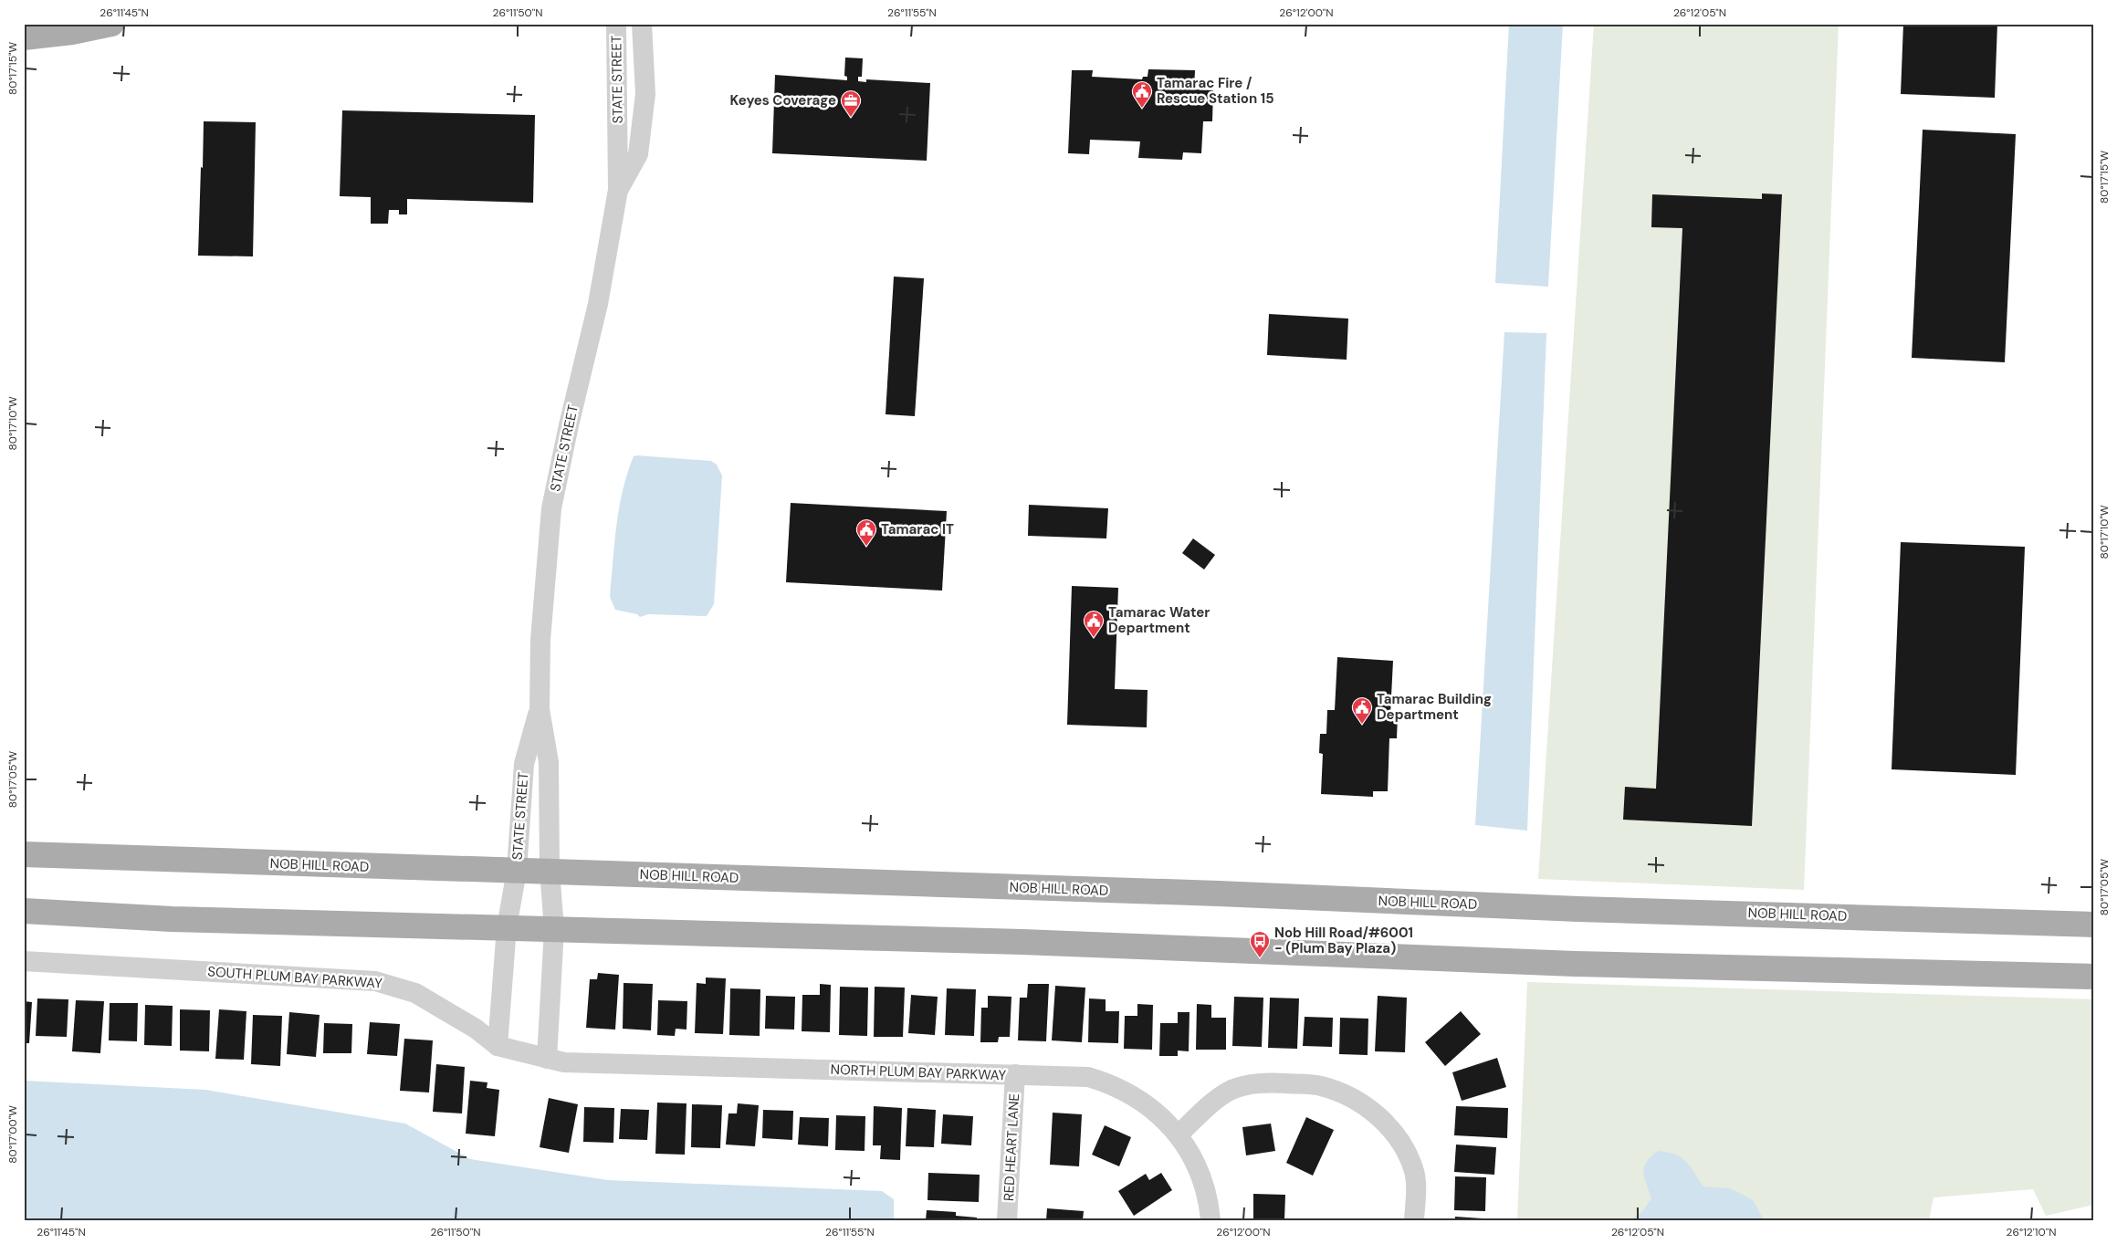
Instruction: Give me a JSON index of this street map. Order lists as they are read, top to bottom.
{
  "streets": {
    "main road": ["NOB HILL ROAD"],
    "street": [
      "STATE STREET",
      "SOUTH PLUM BAY PARKWAY",
      "NORTH PLUM BAY PARKWAY",
      "RED HEART LANE"
    ]
  },
  "crossings": [
    ["STATE STREET", "NOB HILL ROAD"],
    ["STATE STREET", "SOUTH PLUM BAY PARKWAY"],
    ["STATE STREET", "NORTH PLUM BAY PARKWAY"],
    ["SOUTH PLUM BAY PARKWAY", "NORTH PLUM BAY PARKWAY"],
    ["NORTH PLUM BAY PARKWAY", "RED HEART LANE"]
  ],
  "places": {
    "public building": [
      "Tamarac Fire / Rescue Station 15",
      "Tamarac IT",
      "Tamarac Water Department",
      "Tamarac Building Department"
    ],
    "office": ["Keyes Coverage"],
    "bus stop": ["Nob Hill Road/#6001 - (Plum Bay Plaza)"]
  },
  "coordinates": [
    "26°11'45\"N",
    "26°11'50\"N",
    "26°11'55\"N",
    "26°12'00\"N",
    "26°12'05\"N",
    "80°17'15\"W",
    "80°17'10\"W",
    "80°17'05\"W",
    "80°17'00\"W",
    "26°12'10\"N"
  ]
}
